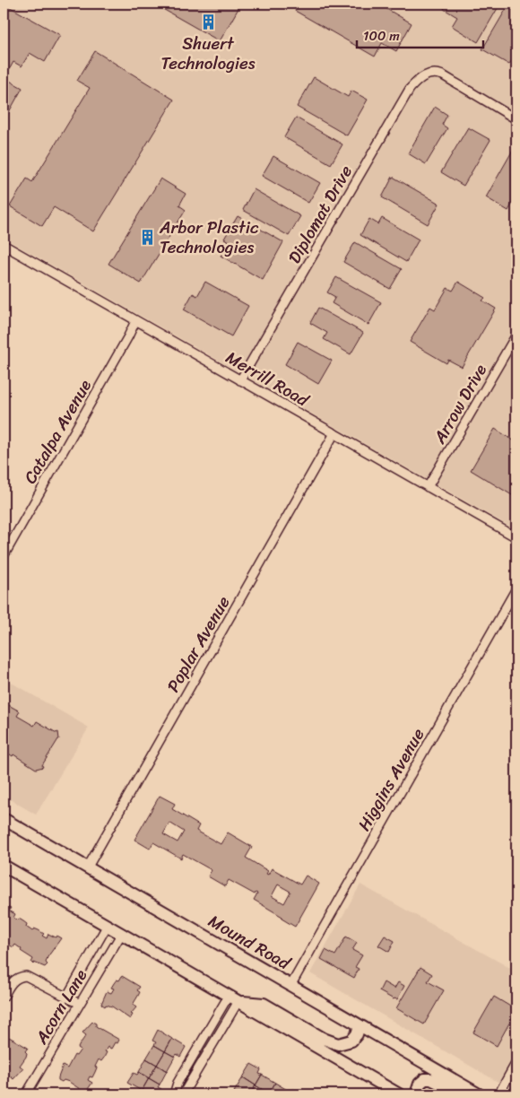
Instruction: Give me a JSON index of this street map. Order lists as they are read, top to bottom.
{
  "streets": {
    "main road": ["Mound Road"],
    "street": [
      "Diplomat Drive",
      "Merrill Road",
      "Arrow Drive",
      "Catalpa Avenue",
      "Poplar Avenue",
      "Higgins Avenue",
      "Acorn Lane"
    ]
  },
  "crossings": [
    ["Diplomat Drive", "Merrill Road"],
    ["Merrill Road", "Arrow Drive"],
    ["Merrill Road", "Catalpa Avenue"],
    ["Merrill Road", "Poplar Avenue"],
    ["Poplar Avenue", "Mound Road"],
    ["Higgins Avenue", "Mound Road"]
  ],
  "places": {
    "building": ["Shuert Technologies", "Arbor Plastic Technologies"]
  },
  "scale_bar": "100 m"
}
